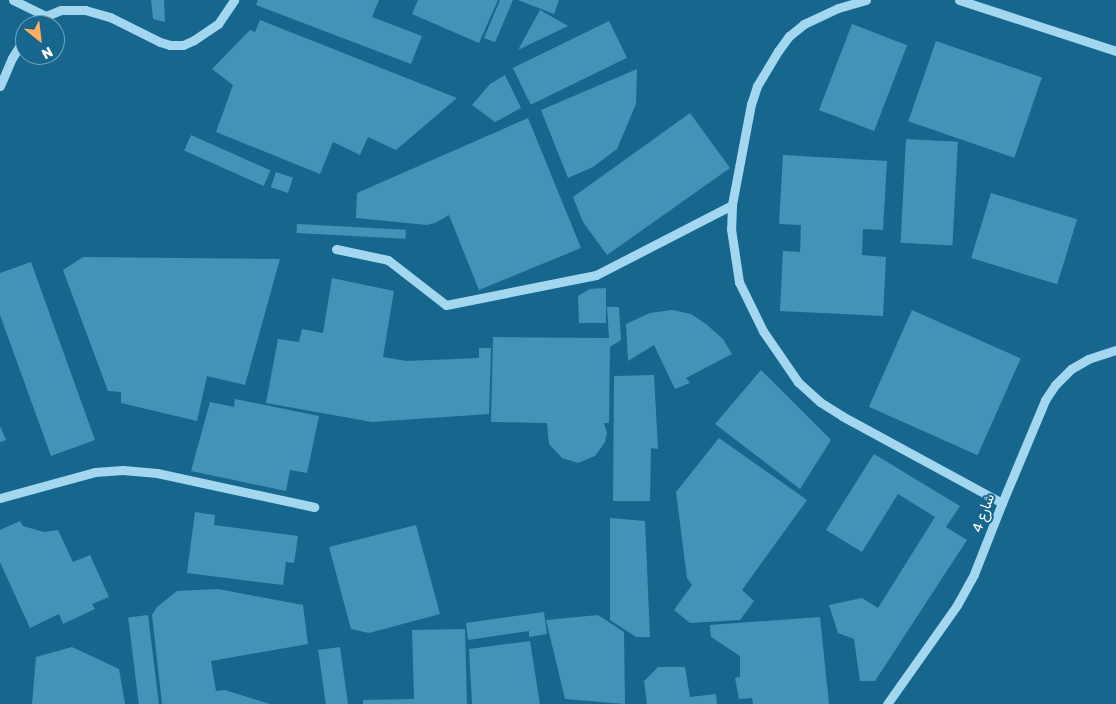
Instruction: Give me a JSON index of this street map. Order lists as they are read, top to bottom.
{
  "streets": {
    "street": ["شارع 4"]
  },
  "north": "bottom right"
}
